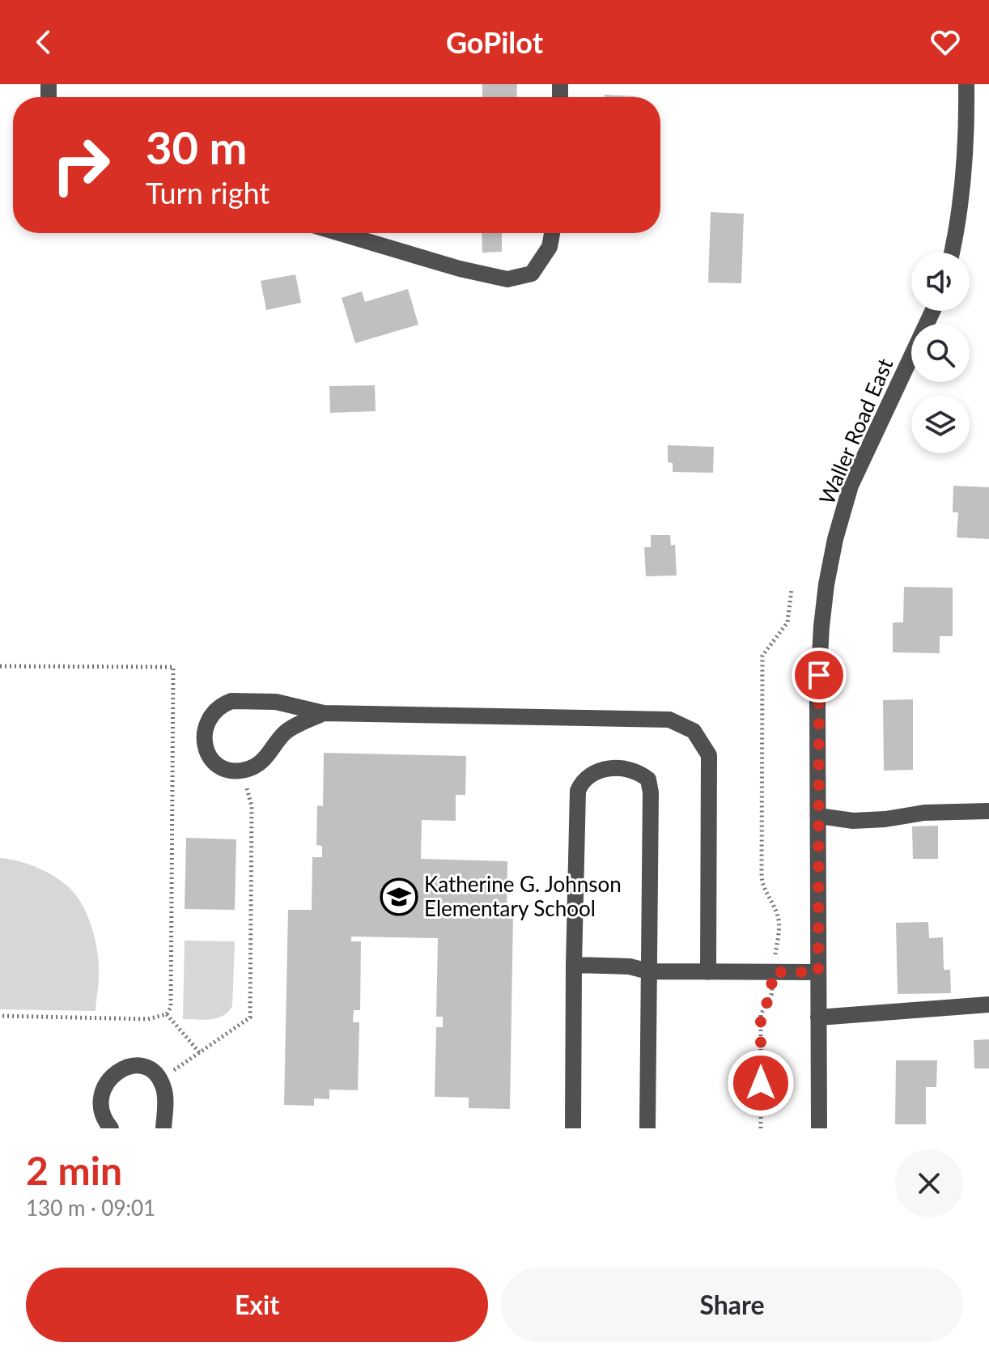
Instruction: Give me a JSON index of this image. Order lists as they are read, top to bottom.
{
  "streets": {
    "street": ["Waller Road East"]
  },
  "places": {
    "school or university": ["Katherine G. Johnson Elementary School"]
  },
  "page": {
    "header": "GoPilot",
    "turn": ["30 m", "Turn right"],
    "heading": ["2 min", "130 m · 09:01"],
    "buttons": ["Exit", "Share"]
  }
}
